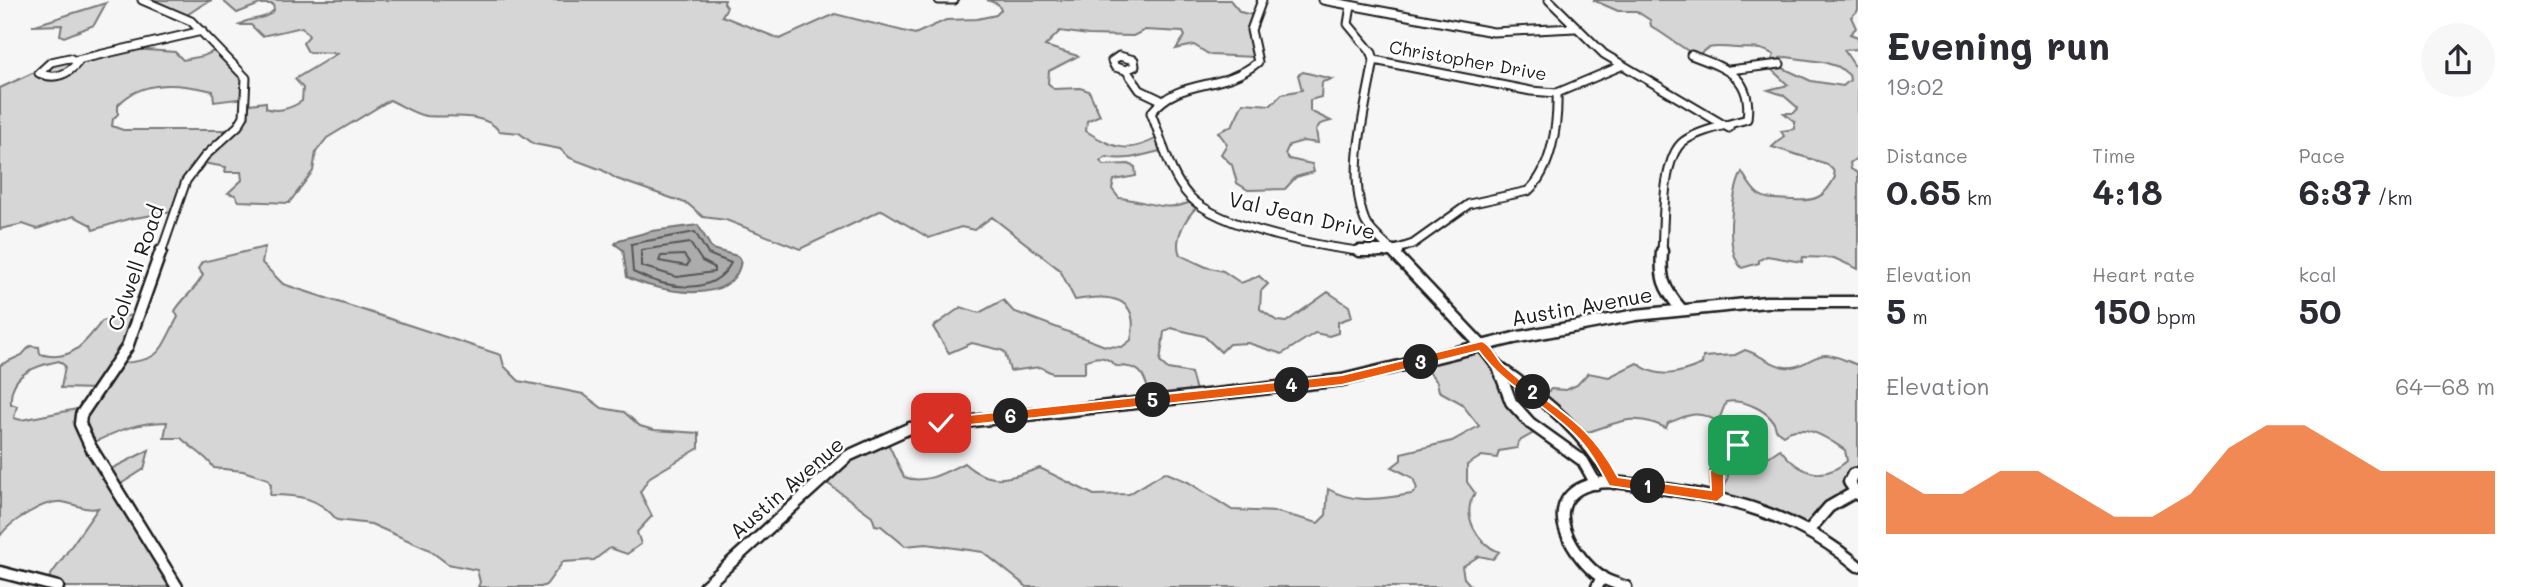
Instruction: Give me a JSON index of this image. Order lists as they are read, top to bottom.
{
  "streets": {
    "street": [
      "Christopher Drive",
      "Val Jean Drive",
      "Colwell Road",
      "Austin Avenue"
    ]
  },
  "page": {
    "heading": ["Evening run", "19:02"],
    "stats": [
      ["Distance", "0.65 km"],
      ["Time", "4:18"],
      ["Pace", "6:37 /km"],
      ["Elevation", "5 m"],
      ["Heart rate", "150 bpm"],
      ["kcal", "50"]
    ],
    "pins": [
      "3",
      "4",
      "2",
      "5",
      "6",
      "1"
    ],
    "chart": ["Elevation", "64–68 m"]
  }
}
